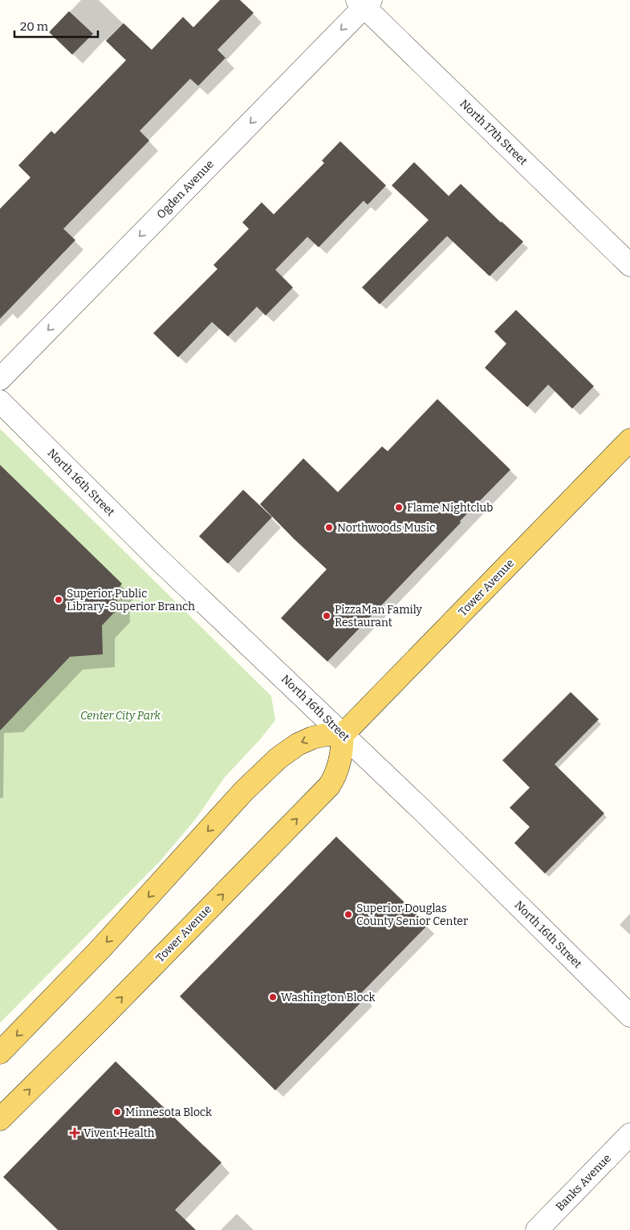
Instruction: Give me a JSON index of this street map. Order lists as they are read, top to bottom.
{
  "streets": {
    "main road": ["Tower Avenue"],
    "street": [
      "North 17th Street",
      "Ogden Avenue",
      "North 16th Street",
      "Banks Avenue"
    ]
  },
  "crossings": [
    ["North 17th Street", "Ogden Avenue"],
    ["North 16th Street", "Tower Avenue"]
  ],
  "one_way": ["Ogden Avenue"],
  "parks": ["Center City Park"],
  "places": {
    "other": [
      "Flame Nightclub",
      "Northwoods Music",
      "Superior Public Library-Superior Branch",
      "PizzaMan Family Restaurant",
      "Superior Douglas County Senior Center",
      "Washington Block",
      "Minnesota Block"
    ],
    "health": ["Vivent Health"]
  },
  "scale_bar": "20 m"
}
